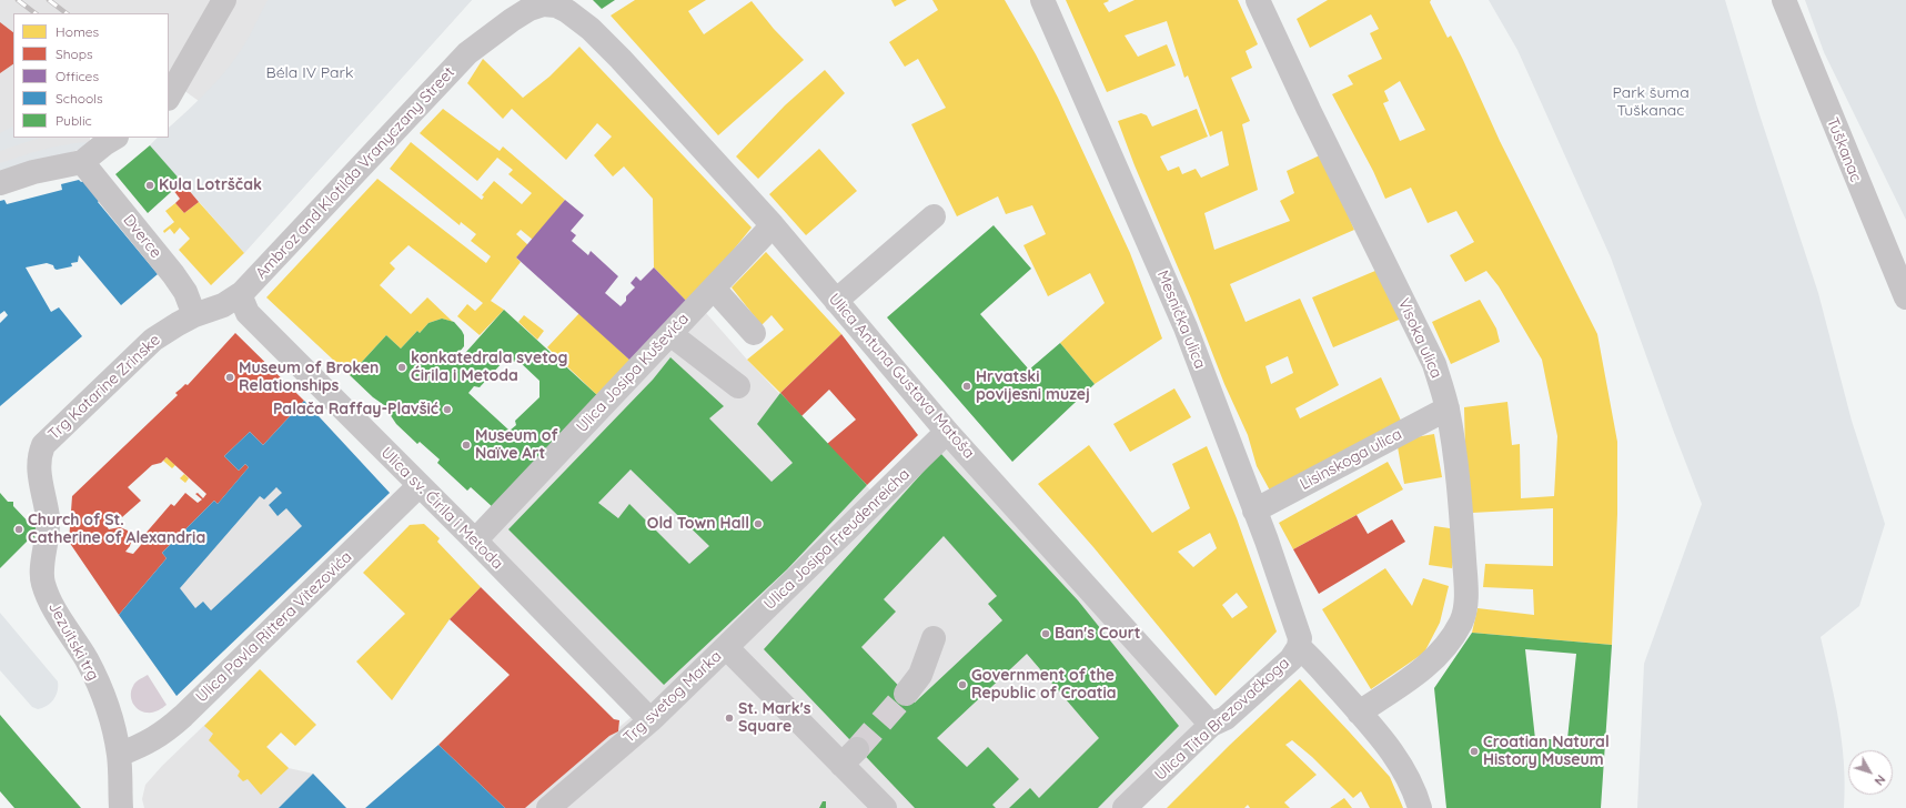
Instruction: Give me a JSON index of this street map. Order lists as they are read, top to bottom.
{
  "streets": {
    "street": [
      "Tuškanac",
      "Ambroz and Klotilda Vranyczany Street",
      "Dverce",
      "Mesnička ulica",
      "Visoka ulica",
      "Ulica Josipa Kuševića",
      "Ulica Antuna Gustava Matoša",
      "Trg Katarine Zrinske",
      "Lisinskoga ulica",
      "Ulica sv. Ćirila i Metoda",
      "Ulica Josipa Freudenreicha",
      "Ulica Pavla Rittera Vitezovića",
      "Jezuitski trg",
      "Trg svetog Marka",
      "Ulica Tita Brezovačkoga"
    ]
  },
  "crossings": [
    ["Ambroz and Klotilda Vranyczany Street", "Ulica Antuna Gustava Matoša"],
    ["Ambroz and Klotilda Vranyczany Street", "Trg Katarine Zrinske"],
    ["Ambroz and Klotilda Vranyczany Street", "Ulica sv. Ćirila i Metoda"],
    ["Dverce", "Trg Katarine Zrinske"],
    ["Mesnička ulica", "Lisinskoga ulica"],
    ["Mesnička ulica", "Ulica Tita Brezovačkoga"],
    ["Visoka ulica", "Lisinskoga ulica"],
    ["Ulica Josipa Kuševića", "Ulica Antuna Gustava Matoša"],
    ["Ulica Josipa Kuševića", "Ulica sv. Ćirila i Metoda"],
    ["Ulica Antuna Gustava Matoša", "Ulica Josipa Freudenreicha"],
    ["Ulica Antuna Gustava Matoša", "Ulica Tita Brezovačkoga"],
    ["Trg Katarine Zrinske", "Ulica sv. Ćirila i Metoda"],
    ["Trg Katarine Zrinske", "Jezuitski trg"],
    ["Ulica sv. Ćirila i Metoda", "Ulica Pavla Rittera Vitezovića"],
    ["Ulica sv. Ćirila i Metoda", "Trg svetog Marka"],
    ["Ulica Josipa Freudenreicha", "Trg svetog Marka"],
    ["Ulica Pavla Rittera Vitezovića", "Jezuitski trg"]
  ],
  "parks": ["Béla IV Park", "Park šuma Tuškanac"],
  "places": [
    "Kula Lotrščak",
    "konkatedrala svetog Ćirila i Metoda",
    "Museum of Broken Relationships",
    "Hrvatski povijesni muzej",
    "Palača Raffay-Plavšić",
    "Museum of Naïve Art",
    "Old Town Hall",
    "Church of St. Catherine of Alexandria",
    "Ban's Court",
    "Government of the Republic of Croatia",
    "St. Mark's Square",
    "Croatian Natural History Museum"
  ],
  "legend": [
    "Homes",
    "Shops",
    "Offices",
    "Schools",
    "Public"
  ],
  "north": "bottom right"
}
